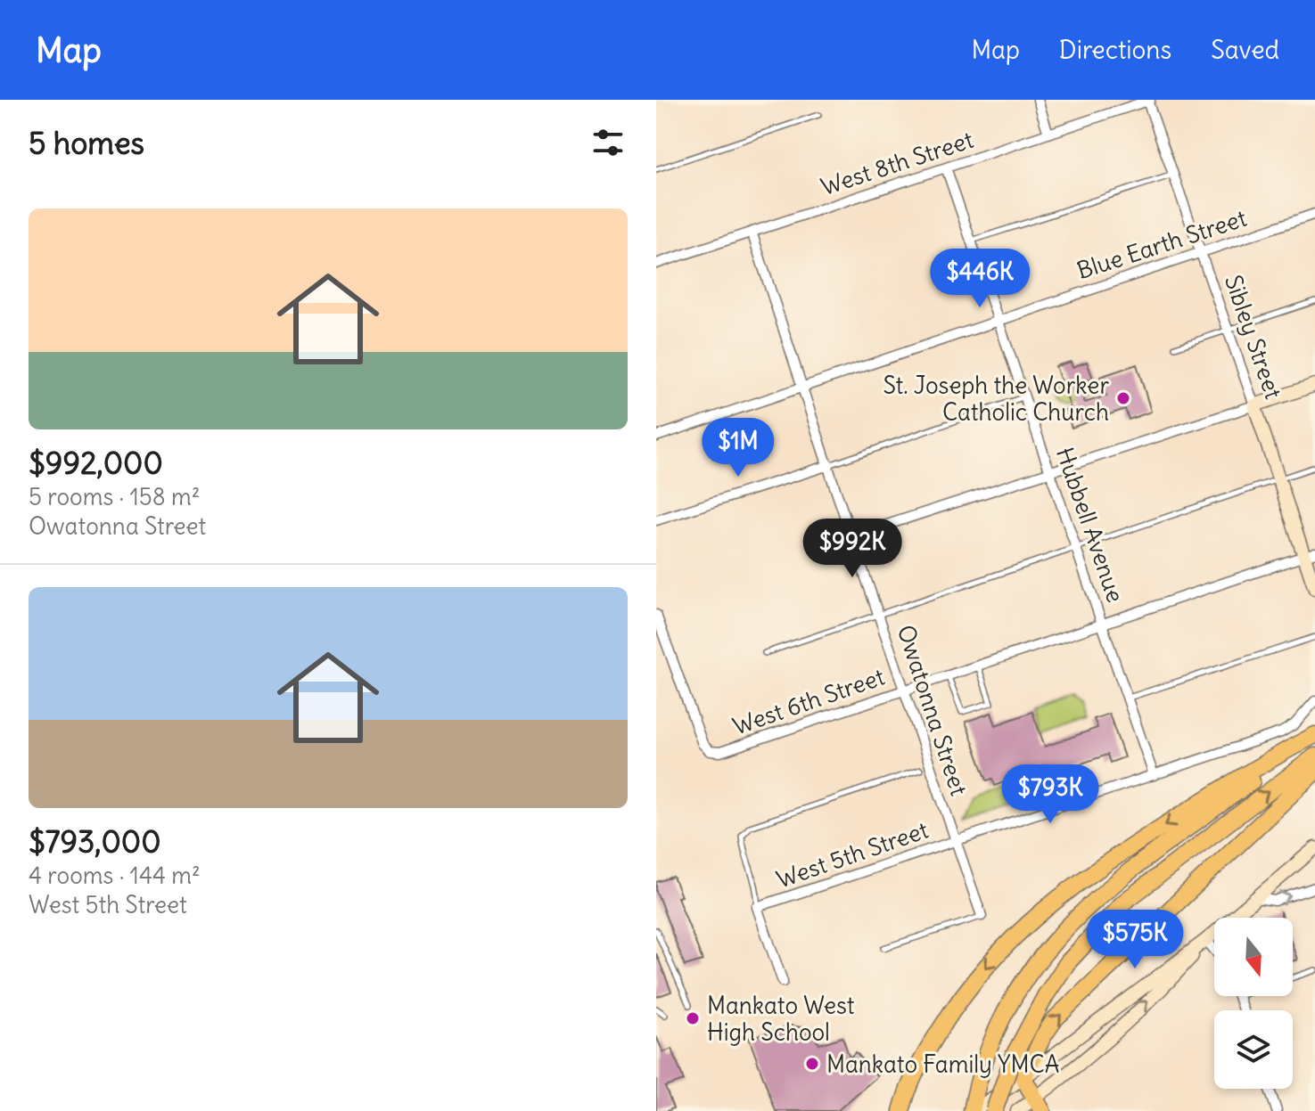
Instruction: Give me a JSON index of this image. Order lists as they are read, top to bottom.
{
  "streets": {
    "main road": ["Sibley Street"],
    "street": [
      "West 8th Street",
      "Blue Earth Street",
      "Hubbell Avenue",
      "West 6th Street",
      "Owatonna Street",
      "West 5th Street"
    ]
  },
  "crossings": [
    ["West 8th Street", "Sibley Street"],
    ["West 8th Street", "Hubbell Avenue"],
    ["West 8th Street", "Owatonna Street"],
    ["Blue Earth Street", "Sibley Street"],
    ["Blue Earth Street", "Hubbell Avenue"],
    ["Blue Earth Street", "Owatonna Street"],
    ["Sibley Street", "West 6th Street"],
    ["Hubbell Avenue", "West 6th Street"],
    ["Hubbell Avenue", "West 5th Street"],
    ["West 6th Street", "Owatonna Street"],
    ["Owatonna Street", "West 5th Street"]
  ],
  "places": ["St. Joseph the Worker Catholic Church", "Mankato West High School", "Mankato Family YMCA"],
  "north": "bottom",
  "page": {
    "header": "Map",
    "nav": ["Map", "Directions", "Saved"],
    "heading": "5 homes",
    "list": [
      {
        "name": "$992,000",
        "note": "5 rooms · 158 m² · Owatonna Street"
      },
      {
        "name": "$793,000",
        "note": "4 rooms · 144 m² · West 5th Street"
      }
    ],
    "price": [
      "$446K",
      "$1M",
      "$992K",
      "$793K",
      "$575K"
    ]
  }
}
